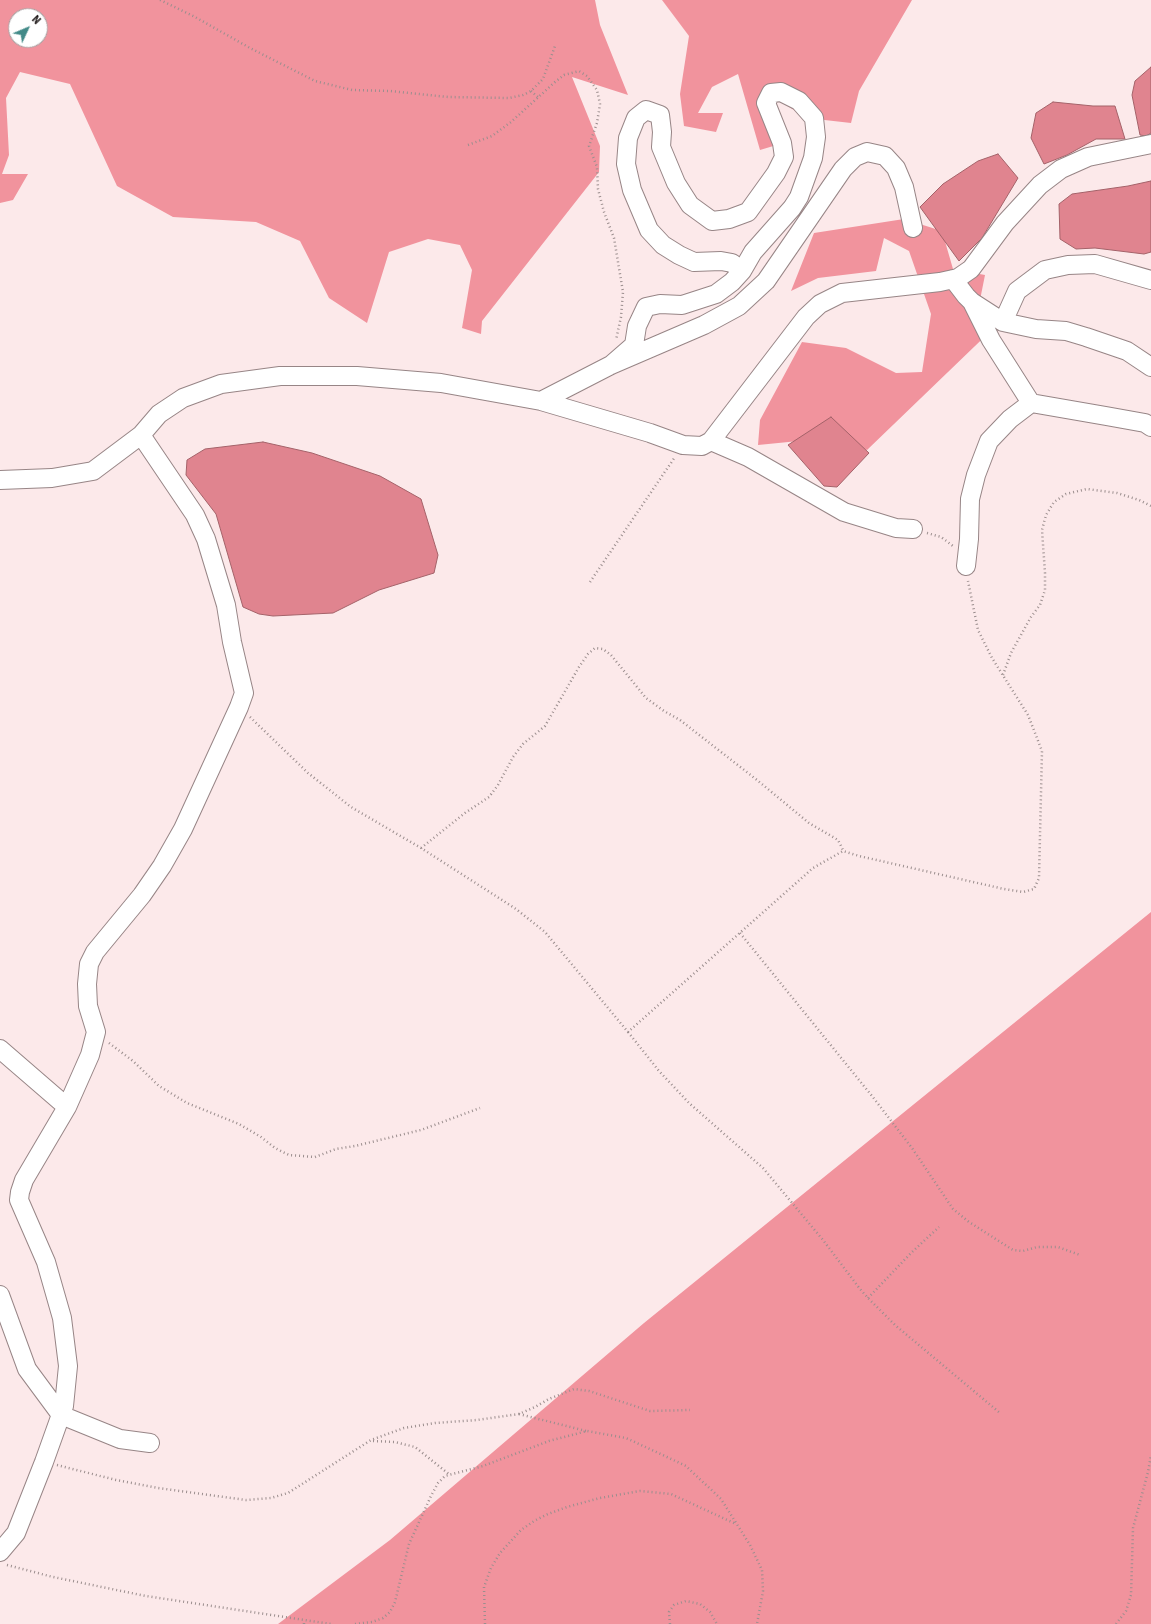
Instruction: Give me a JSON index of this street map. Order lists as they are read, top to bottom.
{
  "north": "top right"
}
